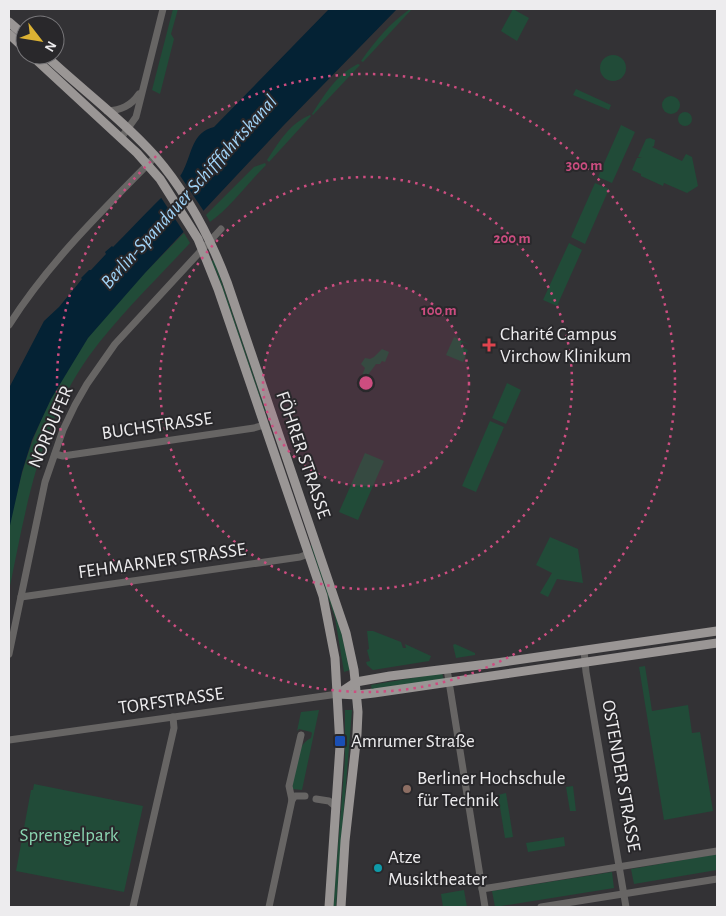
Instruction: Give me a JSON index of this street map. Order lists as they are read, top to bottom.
{
  "streets": {
    "main road": ["FÖHRER STRASSE"],
    "street": [
      "BUCHSTRASSE",
      "NORDUFER",
      "FEHMARNER STRASSE",
      "TORFSTRASSE",
      "OSTENDER STRASSE"
    ]
  },
  "crossings": [
    ["BUCHSTRASSE", "NORDUFER"],
    ["BUCHSTRASSE", "FÖHRER STRASSE"],
    ["NORDUFER", "FÖHRER STRASSE"],
    ["NORDUFER", "FEHMARNER STRASSE"],
    ["FÖHRER STRASSE", "FEHMARNER STRASSE"],
    ["FÖHRER STRASSE", "TORFSTRASSE"]
  ],
  "water": ["Berlin-Spandauer Schifffahrtskanal"],
  "parks": ["Sprengelpark"],
  "places": {
    "health": ["Charité Campus Virchow Klinikum"],
    "transit": ["Amrumer Straße"],
    "other": ["Berliner Hochschule für Technik", "Atze Musiktheater"]
  },
  "north": "bottom right",
  "rings": ["300 m", "200 m", "100 m"]
}
